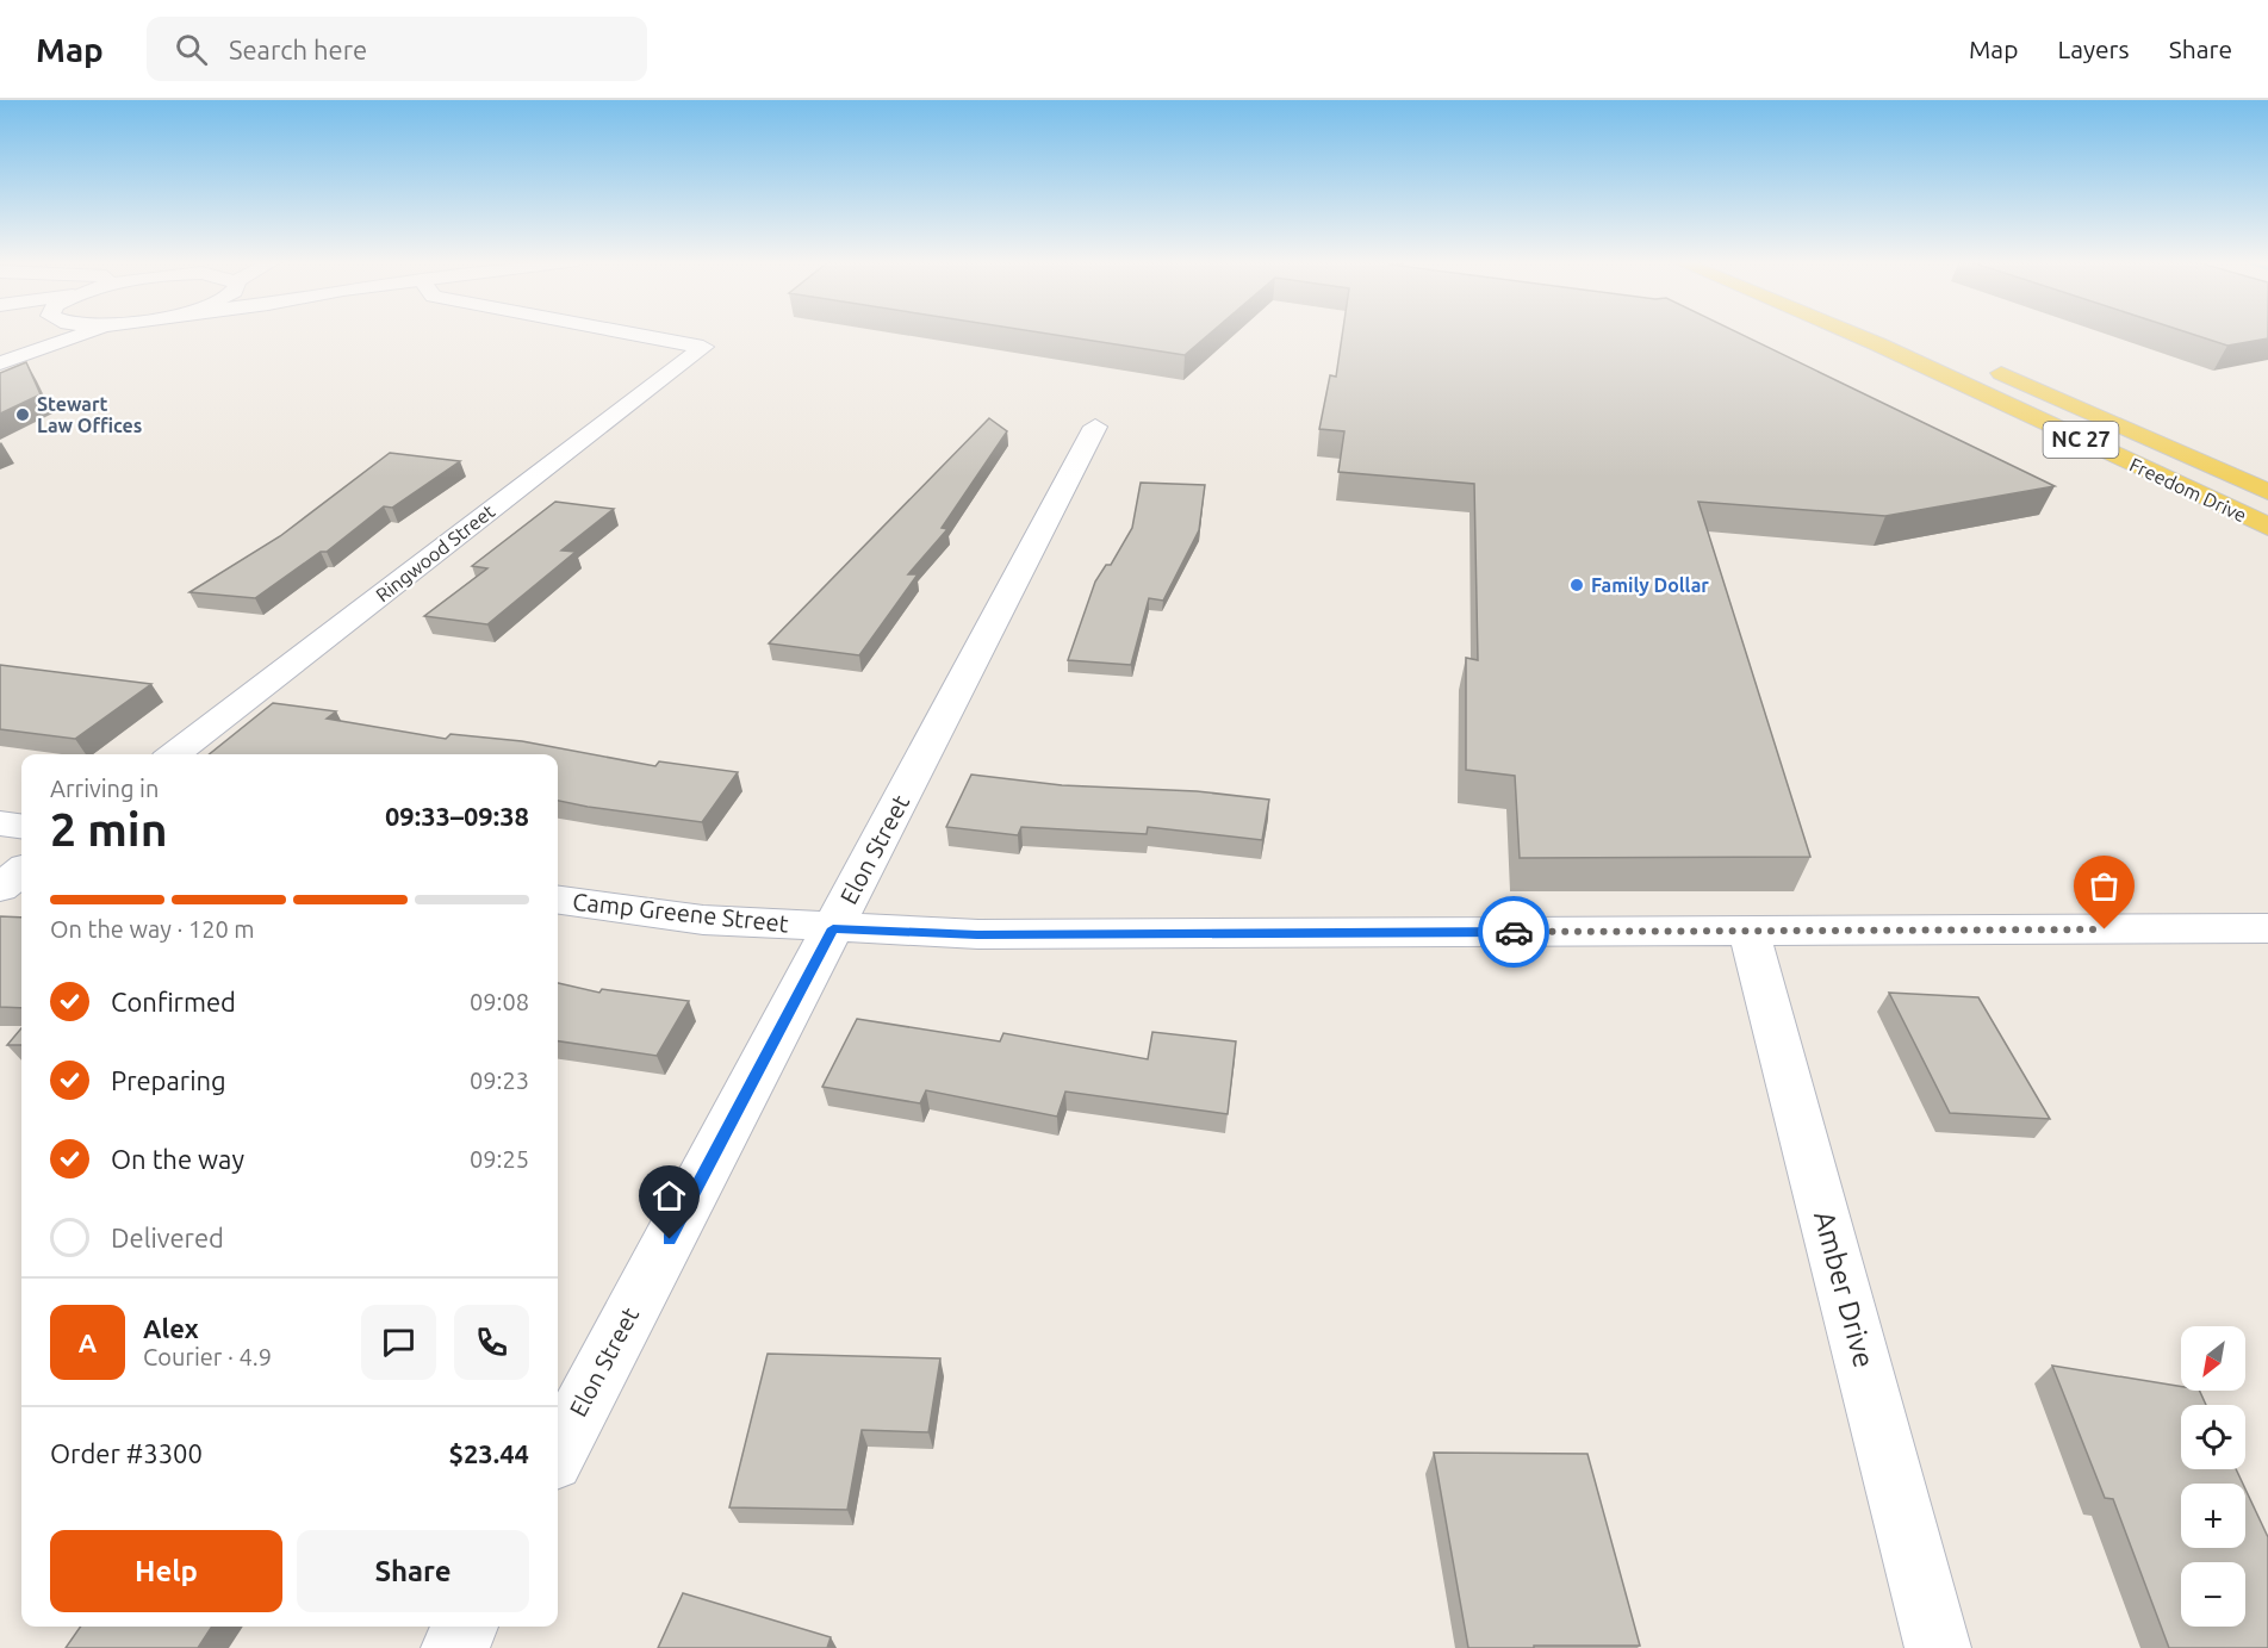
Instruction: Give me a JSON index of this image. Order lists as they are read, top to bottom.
{
  "streets": {
    "main road": ["NC 27", "Freedom Drive"],
    "street": [
      "Ringwood Street",
      "Elon Street",
      "Camp Greene Street",
      "Amber Drive"
    ]
  },
  "crossings": [
    ["Elon Street", "Camp Greene Street"],
    ["Camp Greene Street", "Amber Drive"]
  ],
  "places": ["Stewart Law Offices", "Family Dollar"],
  "north": "bottom left",
  "page": {
    "header": "Map",
    "search": "Search here",
    "nav": ["Map", "Layers", "Share"],
    "heading": ["2 min", "Arriving in", "09:33–09:38"],
    "panel": [
      "Alex",
      "Courier · 4.9",
      "Order #3300",
      "$23.44"
    ],
    "bar": "On the way · 120 m",
    "list": [
      ["Confirmed", "09:08"],
      ["Preparing", "09:23"],
      ["On the way", "09:25"],
      "Delivered"
    ],
    "round": "A",
    "map_buttons": ["+", "−"],
    "buttons": ["Help", "Share"]
  }
}
